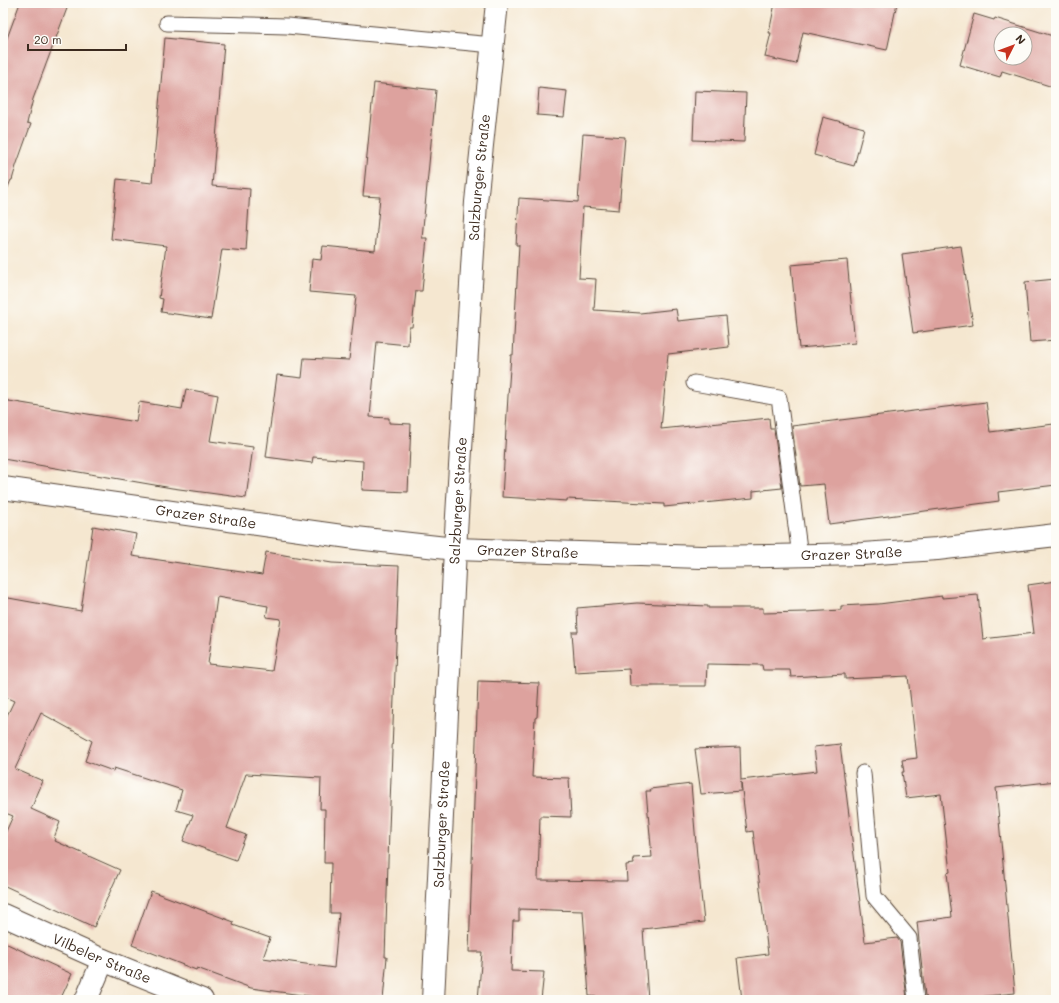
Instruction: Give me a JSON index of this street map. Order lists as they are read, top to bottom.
{
  "streets": {
    "street": ["Salzburger Straße", "Grazer Straße", "Vilbeler Straße"]
  },
  "crossings": [
    ["Salzburger Straße", "Grazer Straße"]
  ],
  "scale_bar": "20 m",
  "north": "top right"
}
